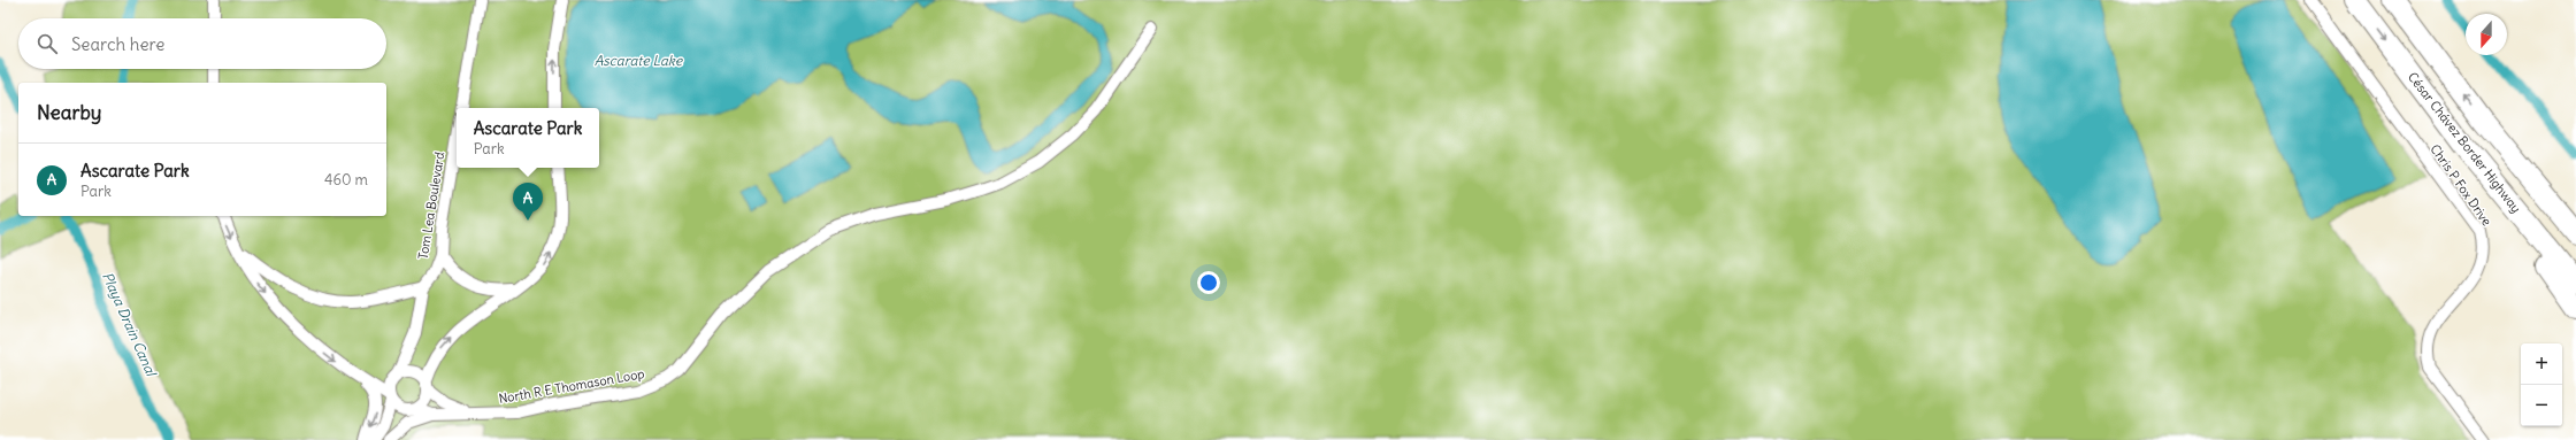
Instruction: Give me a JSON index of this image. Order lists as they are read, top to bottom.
{
  "streets": {
    "highway": ["César Chávez Border Highway"],
    "street": ["Chris P Fox Drive", "Tom Lea Boulevard", "North R E Thomason Loop"]
  },
  "crossings": [
    ["Tom Lea Boulevard", "North R E Thomason Loop"]
  ],
  "water": ["Ascarate Lake", "Playa Drain Canal"],
  "north": "bottom",
  "page": {
    "search": "Search here",
    "heading": "Nearby",
    "popup": ["Ascarate Park", "Park"],
    "list": [
      {
        "mark": "A",
        "name": "Ascarate Park",
        "note": "Park",
        "value": "460 m"
      }
    ],
    "pins": "A",
    "map_buttons": ["+", "−"]
  }
}
